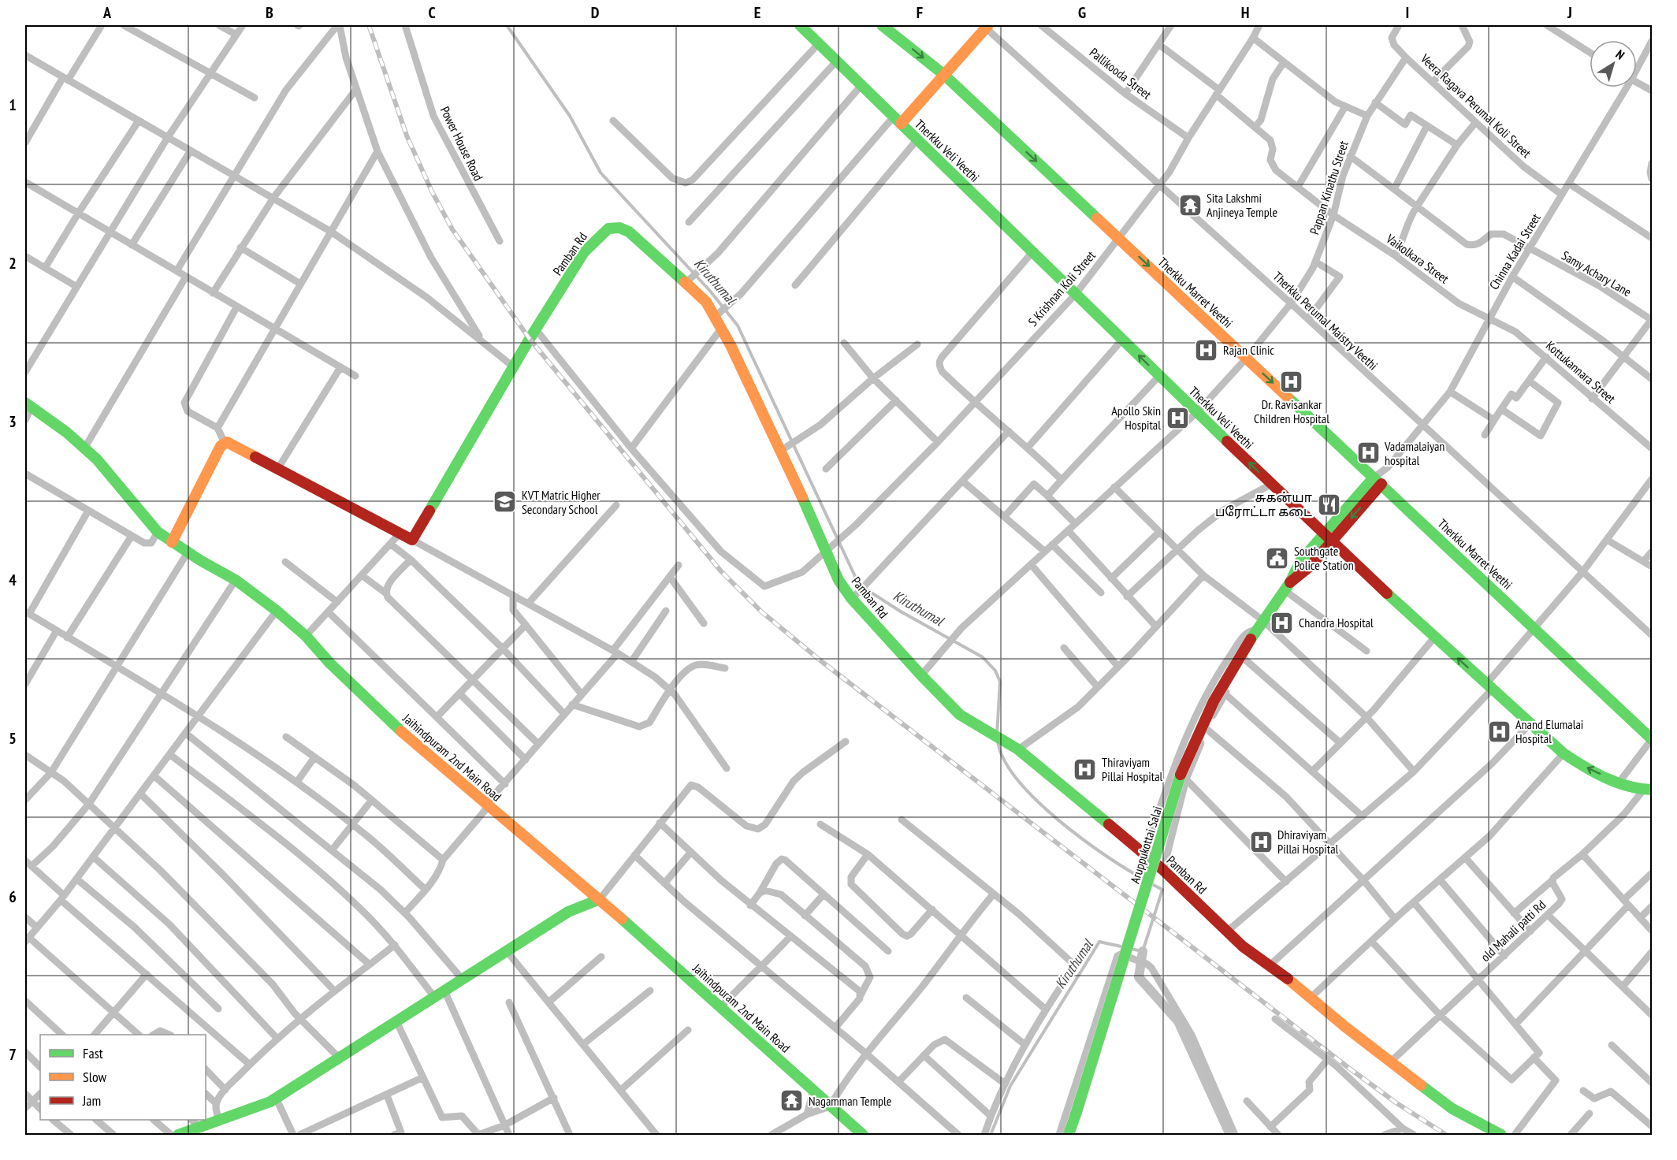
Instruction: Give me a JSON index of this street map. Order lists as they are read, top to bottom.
{
  "streets": {
    "street": [
      "Pallikooda Street",
      "Veera Ragava Perumal Koli Street",
      "Power House Road",
      "Therkku Veli Veethi",
      "Pappan Kinathu Street",
      "Chinna Kadai Street",
      "Pamban Rd",
      "Vaikolkara Street",
      "Samy Achary Lane",
      "S Krishnan Koli Street",
      "Therkku Marret Veethi",
      "Therkku Perumal Maistry Veethi",
      "Kottukannara Street",
      "Jaihindpuram 2nd Main Road",
      "Aruppukottai Salai",
      "old Mahali patti Rd"
    ]
  },
  "crossings": [
    ["Pallikooda Street", "S Krishnan Koli Street"],
    ["Veera Ragava Perumal Koli Street", "Pappan Kinathu Street"],
    ["Veera Ragava Perumal Koli Street", "Chinna Kadai Street"],
    ["Therkku Veli Veethi", "Pappan Kinathu Street"],
    ["Therkku Veli Veethi", "S Krishnan Koli Street"],
    ["Therkku Veli Veethi", "Aruppukottai Salai"],
    ["Pappan Kinathu Street", "Pamban Rd"],
    ["Pappan Kinathu Street", "Vaikolkara Street"],
    ["Pappan Kinathu Street", "Therkku Marret Veethi"],
    ["Pappan Kinathu Street", "Therkku Perumal Maistry Veethi"],
    ["Chinna Kadai Street", "Vaikolkara Street"],
    ["Chinna Kadai Street", "Samy Achary Lane"],
    ["Chinna Kadai Street", "Therkku Marret Veethi"],
    ["Chinna Kadai Street", "Therkku Perumal Maistry Veethi"],
    ["Chinna Kadai Street", "Kottukannara Street"],
    ["Chinna Kadai Street", "Aruppukottai Salai"],
    ["Pamban Rd", "S Krishnan Koli Street"],
    ["Pamban Rd", "old Mahali patti Rd"],
    ["Vaikolkara Street", "Kottukannara Street"],
    ["S Krishnan Koli Street", "Therkku Marret Veethi"],
    ["S Krishnan Koli Street", "Therkku Perumal Maistry Veethi"],
    ["Therkku Marret Veethi", "Aruppukottai Salai"]
  ],
  "one_way": ["Therkku Marret Veethi"],
  "water": ["Kiruthumal"],
  "places": {
    "temple": ["Sita Lakshmi Anjineya Temple", "Nagamman Temple"],
    "hospital": [
      "Rajan Clinic",
      "Dr. Ravisankar Children Hospital",
      "Apollo Skin Hospital",
      "Vadamalaiyan hospital",
      "Chandra Hospital",
      "Anand Elumalai Hospital",
      "Thiraviyam Pillai Hospital",
      "Dhiraviyam Pillai Hospital"
    ],
    "school or university": ["KVT Matric Higher Secondary School"],
    "restaurant": ["சுகன்யா பரோட்டா கடை"],
    "public building": ["Southgate Police Station"]
  },
  "legend": ["Fast", "Slow", "Jam"],
  "north": "top right",
  "grid": {
    "columns": [
      "A",
      "B",
      "C",
      "D",
      "E",
      "F",
      "G",
      "H",
      "I",
      "J"
    ],
    "rows": [
      "1",
      "2",
      "3",
      "4",
      "5",
      "6",
      "7"
    ]
  }
}
